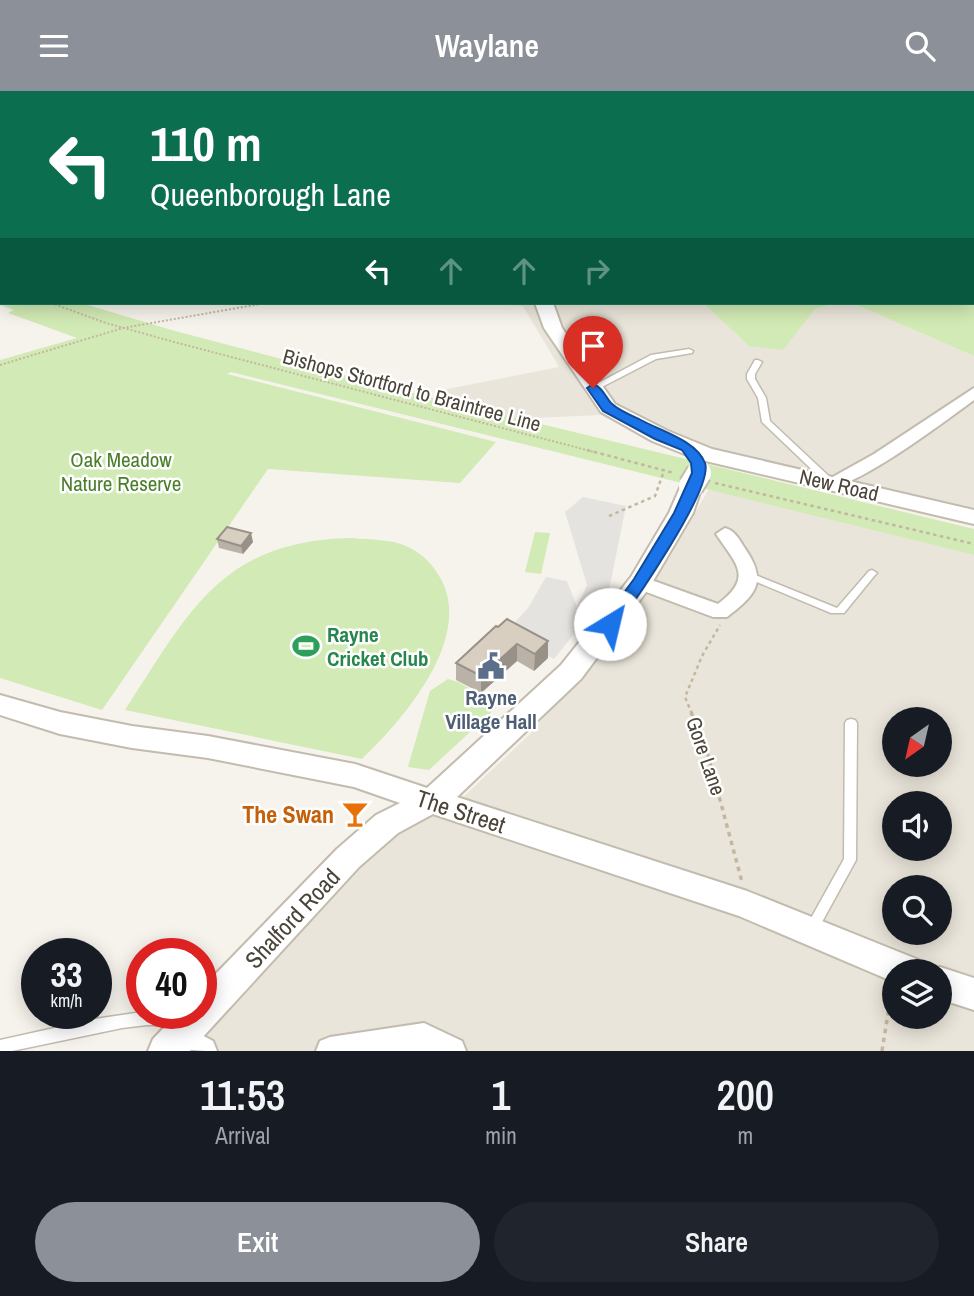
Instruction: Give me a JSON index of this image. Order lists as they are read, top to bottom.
{
  "streets": {
    "street": ["New Road", "The Street", "Shalford Road"],
    "path": ["Bishops Stortford to Braintree Line", "Gore Lane"]
  },
  "crossings": [
    ["Bishops Stortford to Braintree Line", "New Road"],
    ["Bishops Stortford to Braintree Line", "Shalford Road"],
    ["New Road", "Shalford Road"],
    ["Gore Lane", "The Street"],
    ["The Street", "Shalford Road"]
  ],
  "parks": ["Oak Meadow Nature Reserve"],
  "places": {
    "sports": ["Rayne Cricket Club"],
    "public building": ["Rayne Village Hall"],
    "bar": ["The Swan"]
  },
  "north": "bottom left",
  "page": {
    "header": "Waylane",
    "turn": ["110 m", "Queenborough Lane"],
    "speed": "33 km/h",
    "limit": "40",
    "eta": [
      "11:53",
      "Arrival",
      "1",
      "min",
      "200",
      "m"
    ],
    "buttons": ["Exit", "Share"]
  }
}
